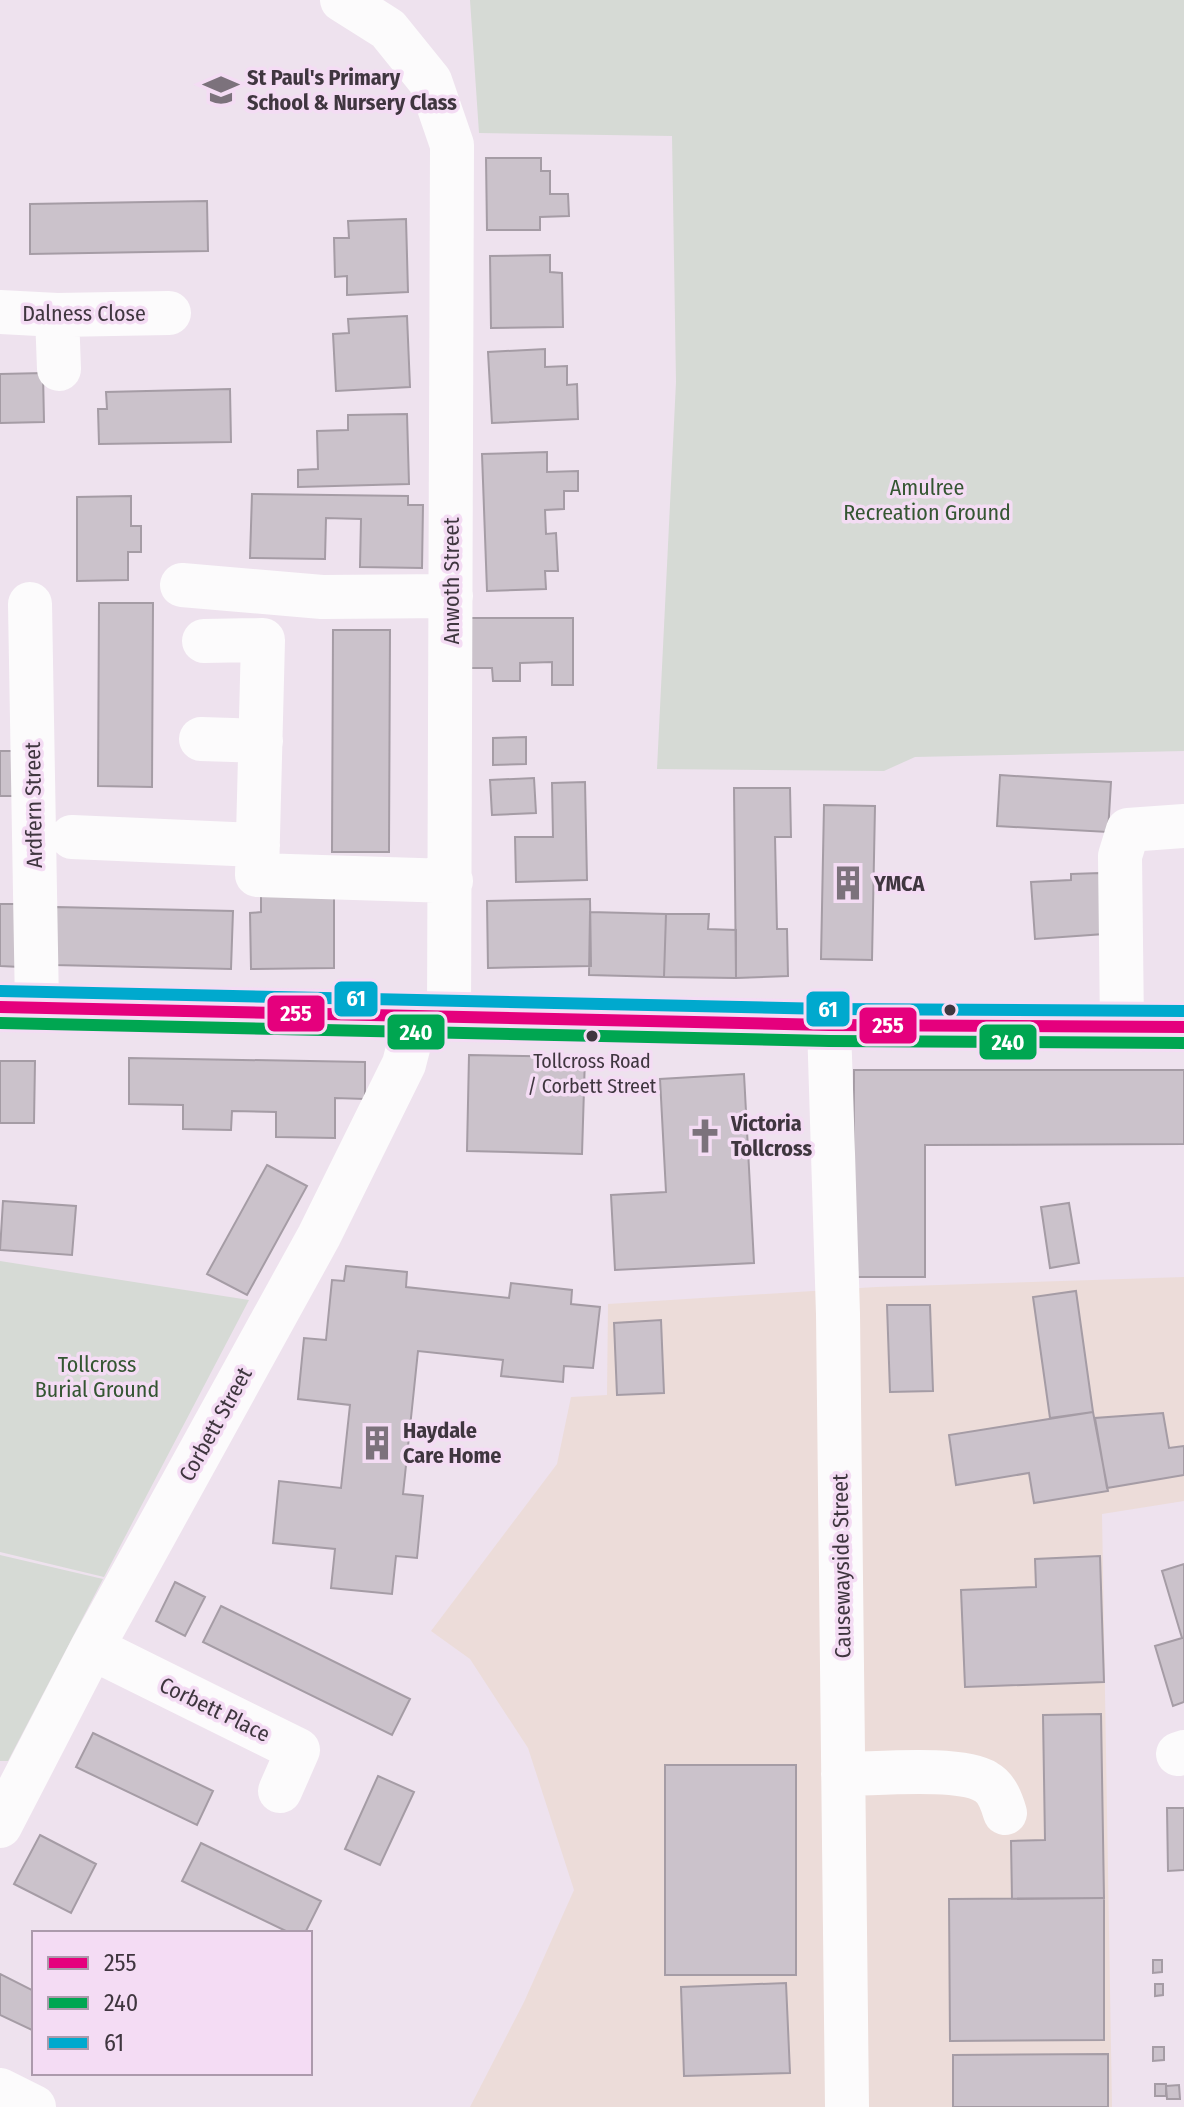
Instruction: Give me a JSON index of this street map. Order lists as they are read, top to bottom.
{
  "streets": {
    "street": [
      "Dalness Close",
      "Anwoth Street",
      "Ardfern Street",
      "Corbett Street",
      "Causewayside Street",
      "Corbett Place"
    ]
  },
  "crossings": [
    ["Anwoth Street", "Corbett Street"],
    ["Corbett Street", "Corbett Place"]
  ],
  "parks": ["Amulree Recreation Ground", "Tollcross Burial Ground"],
  "places": {
    "school or university": ["St Paul's Primary School & Nursery Class"],
    "building": ["YMCA", "Haydale Care Home"],
    "other": ["Tollcross Road / Corbett Street"],
    "church": ["Victoria Tollcross"]
  },
  "lines": ["transit line 61", "transit line 255", "transit line 240"],
  "legend": ["255", "240", "61"]
}
